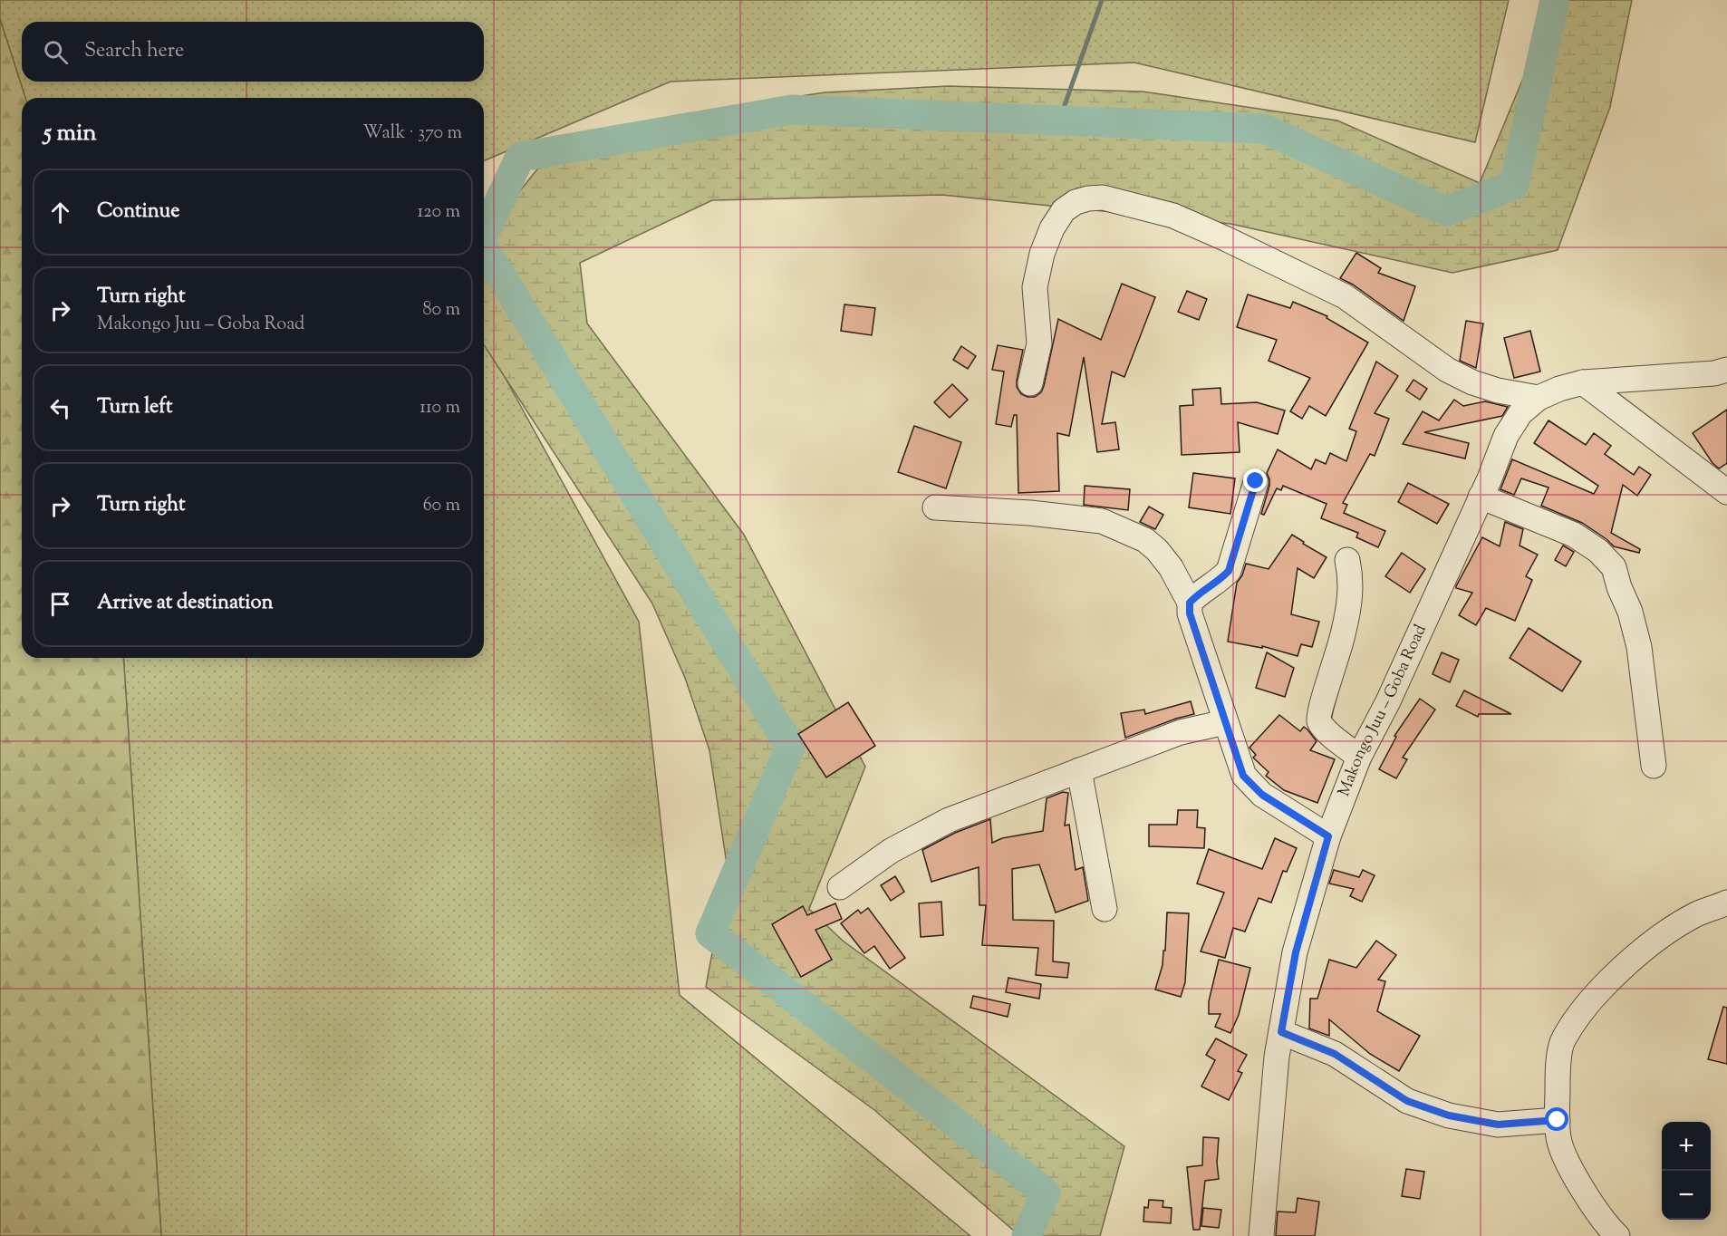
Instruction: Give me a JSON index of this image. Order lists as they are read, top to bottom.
{
  "streets": {
    "street": ["Makongo Juu – Goba Road"]
  },
  "page": {
    "search": "Search here",
    "heading": ["5 min", "Walk · 370 m"],
    "list": [
      ["Continue", "120 m"],
      ["Turn right", "Makongo Juu – Goba Road", "80 m"],
      ["Turn left", "110 m"],
      ["Turn right", "60 m"],
      "Arrive at destination"
    ],
    "map_buttons": ["+", "−"]
  }
}
